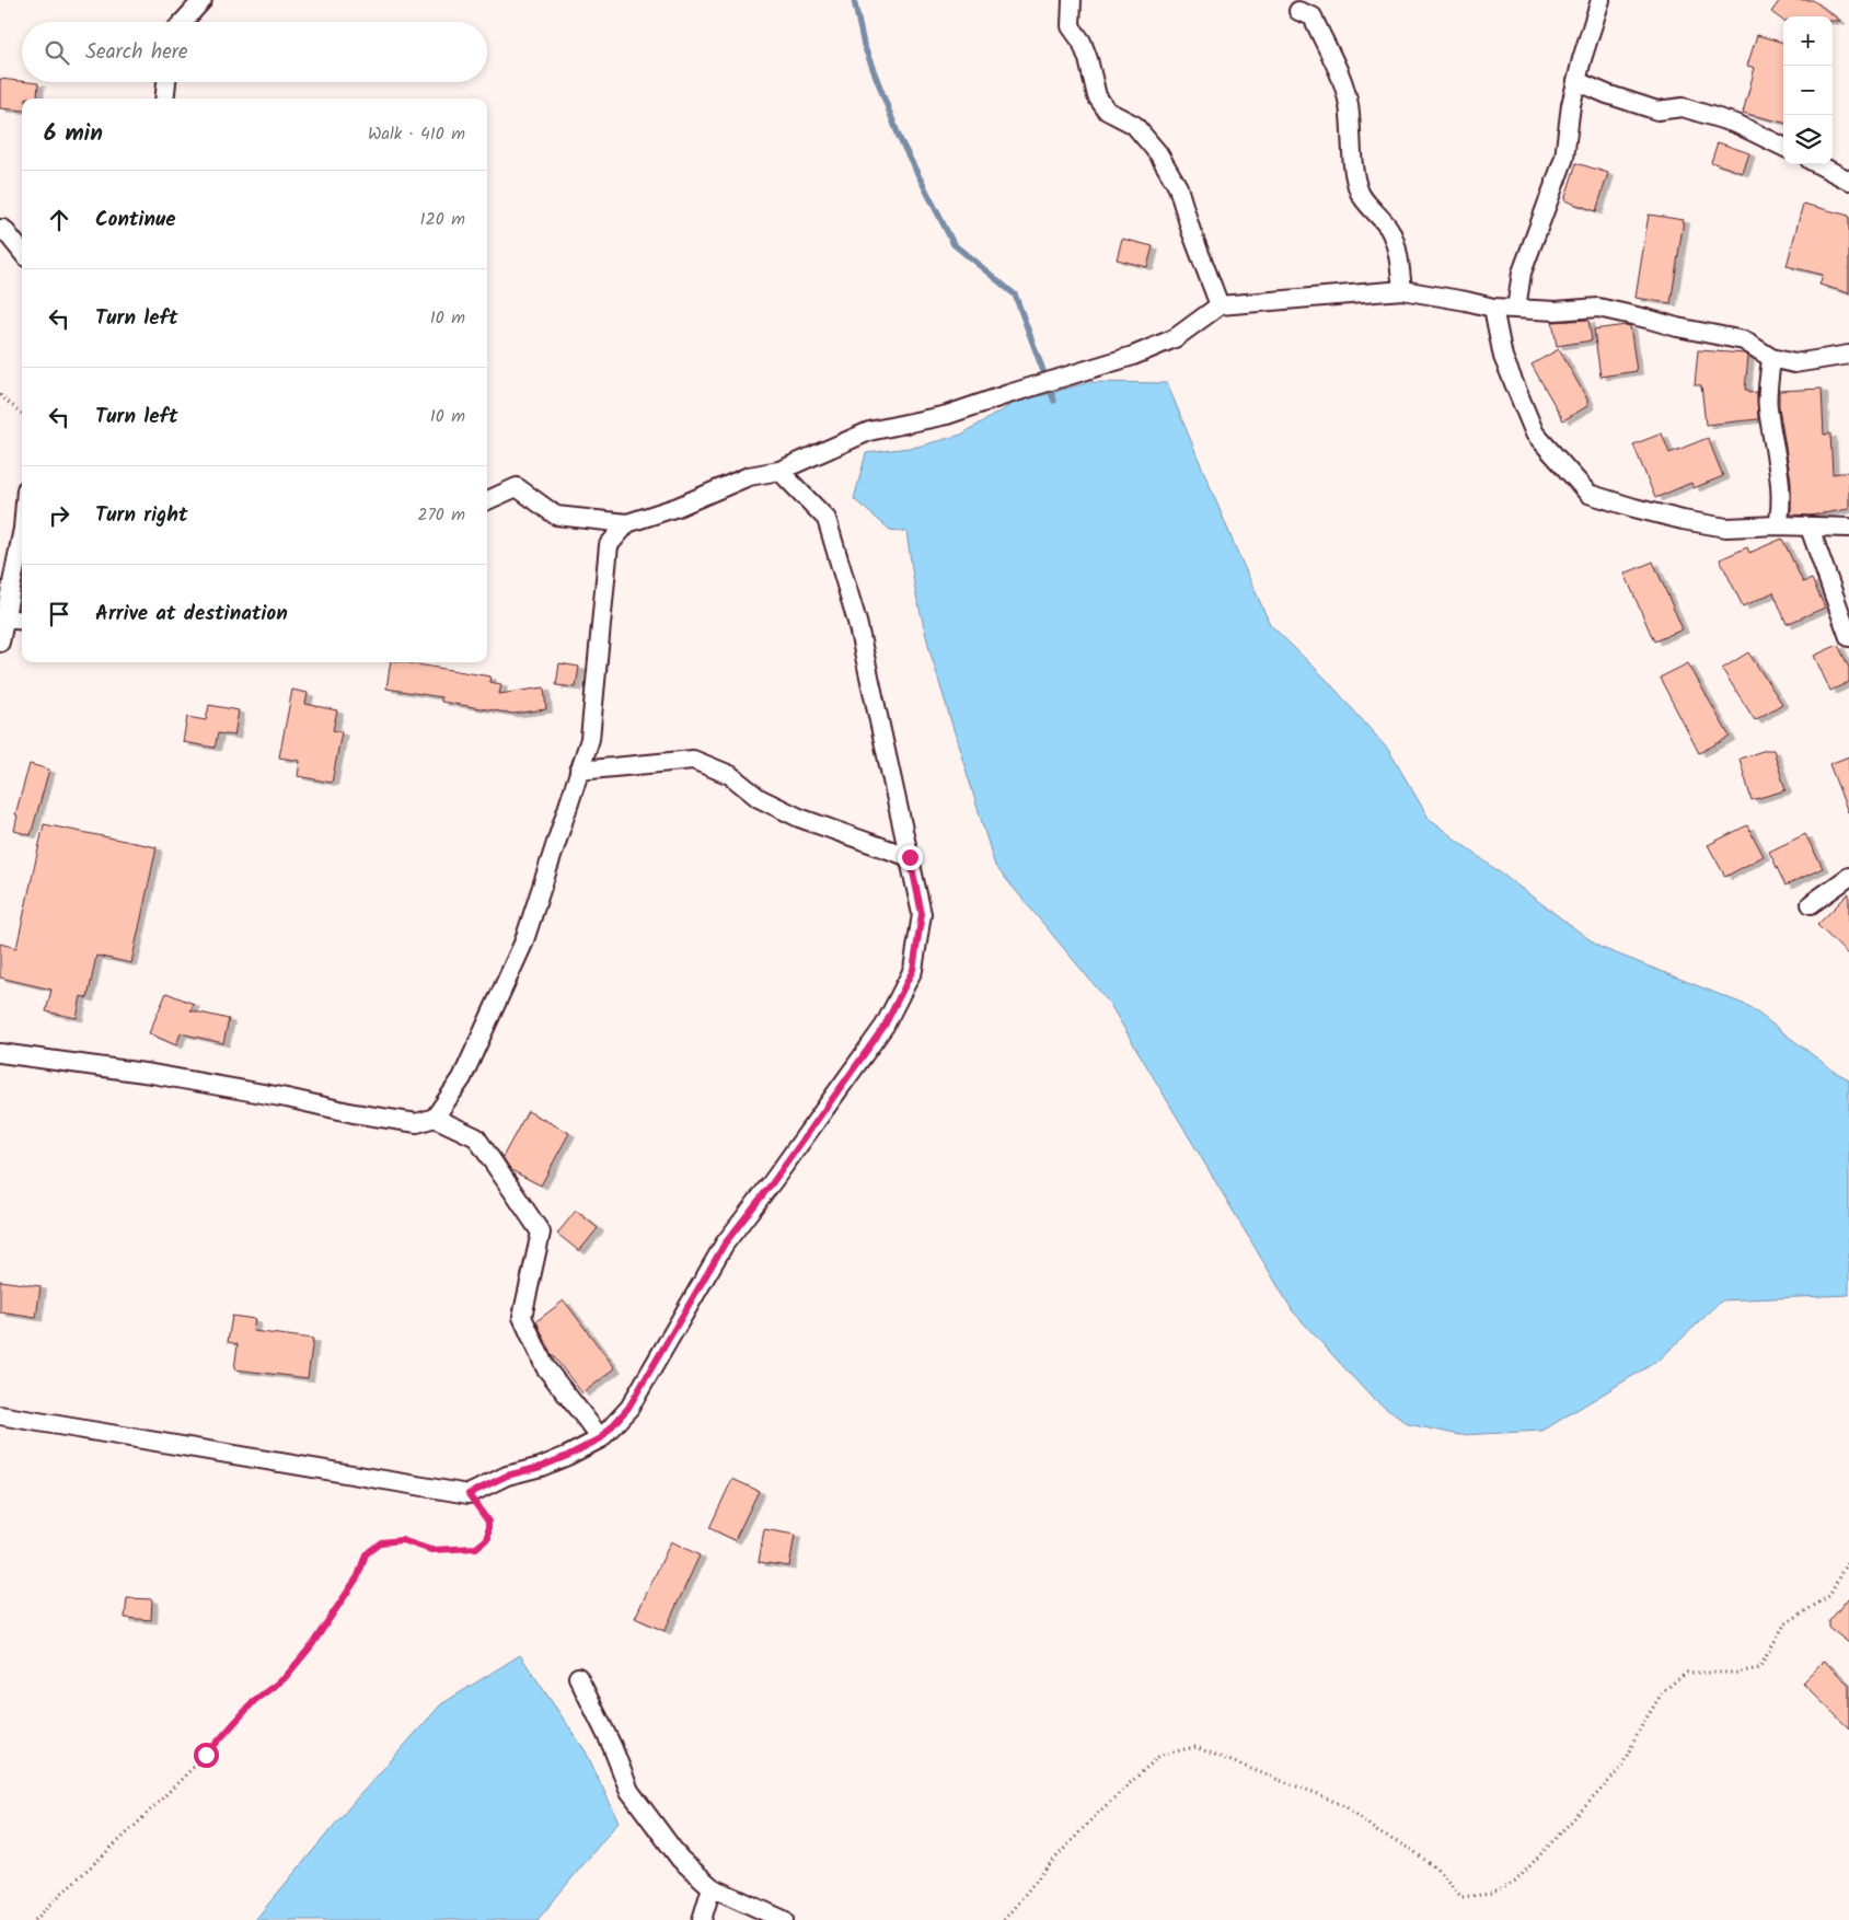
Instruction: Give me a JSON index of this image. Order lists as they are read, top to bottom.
{
  "page": {
    "map_buttons": ["+", "−"],
    "search": "Search here",
    "heading": ["6 min", "Walk · 410 m"],
    "list": [
      ["Continue", "120 m"],
      ["Turn left", "10 m"],
      ["Turn left", "10 m"],
      ["Turn right", "270 m"],
      "Arrive at destination"
    ]
  }
}
